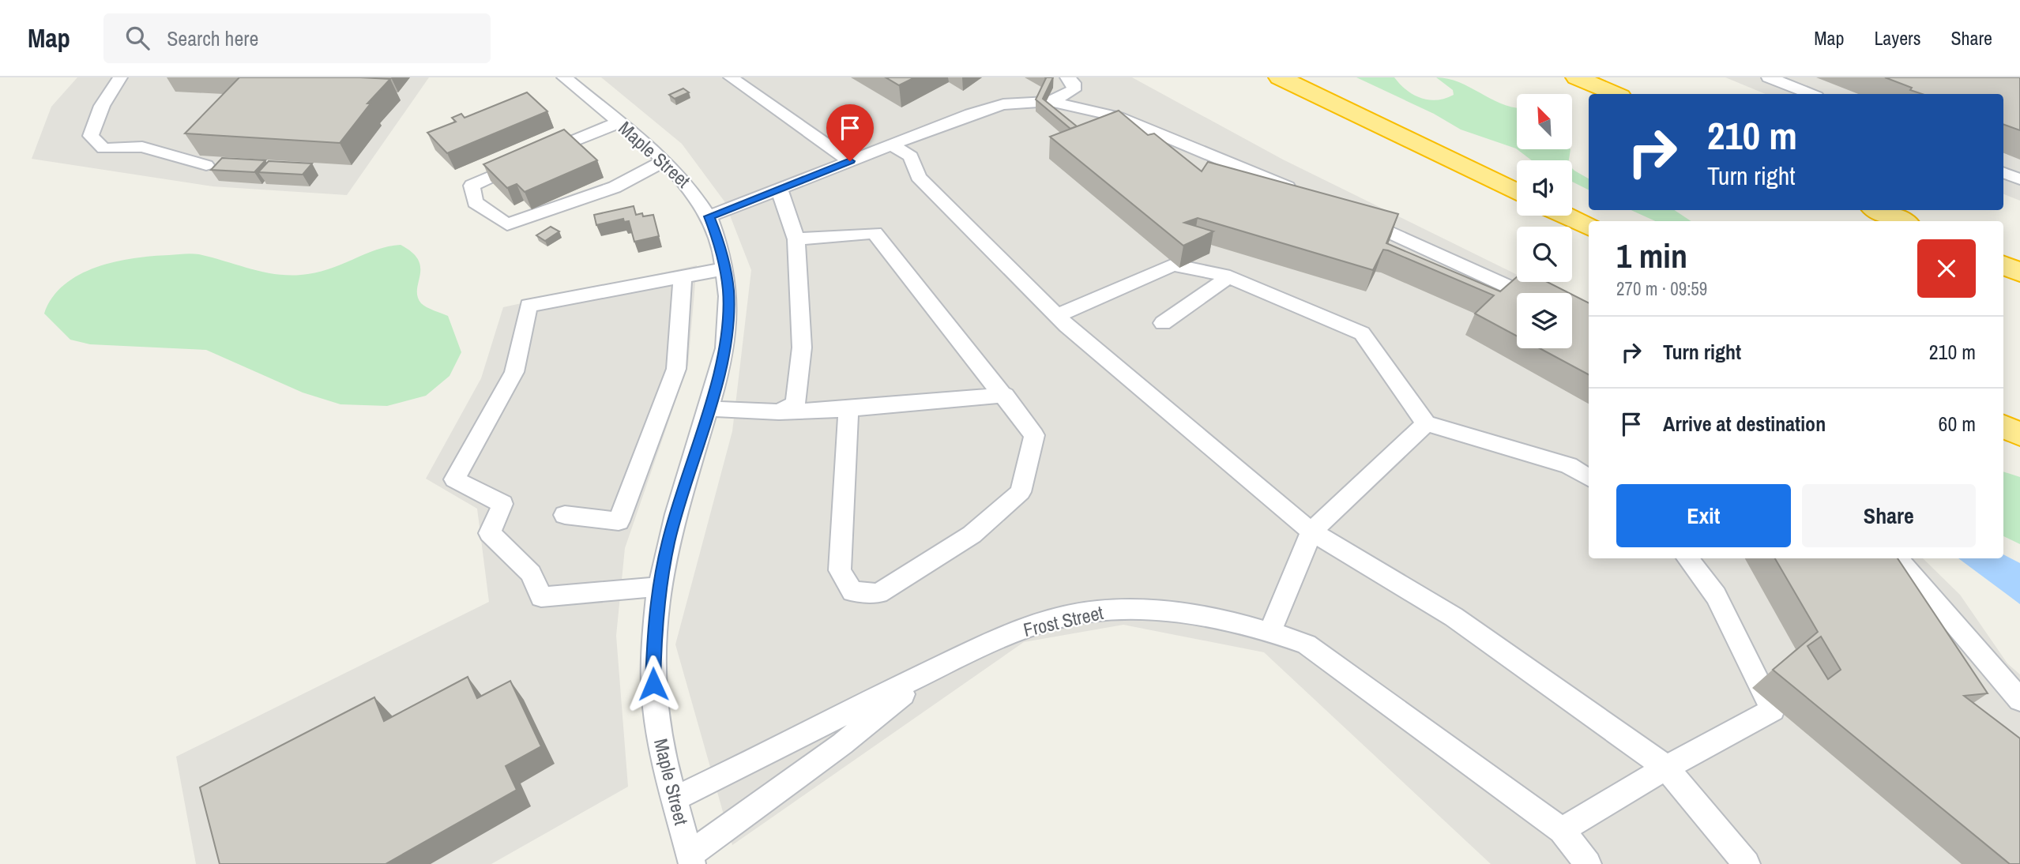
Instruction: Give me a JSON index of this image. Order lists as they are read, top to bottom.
{
  "streets": {
    "street": ["Maple Street", "Frost Street"]
  },
  "crossings": [
    ["Maple Street", "Frost Street"]
  ],
  "north": "top left",
  "page": {
    "header": "Map",
    "search": "Search here",
    "nav": ["Map", "Layers", "Share"],
    "turn": ["210 m", "Turn right"],
    "heading": ["1 min", "270 m · 09:59"],
    "list": [
      {
        "name": "Turn right",
        "value": "210 m"
      },
      {
        "name": "Arrive at destination",
        "value": "60 m"
      }
    ],
    "buttons": ["Exit", "Share"]
  }
}
